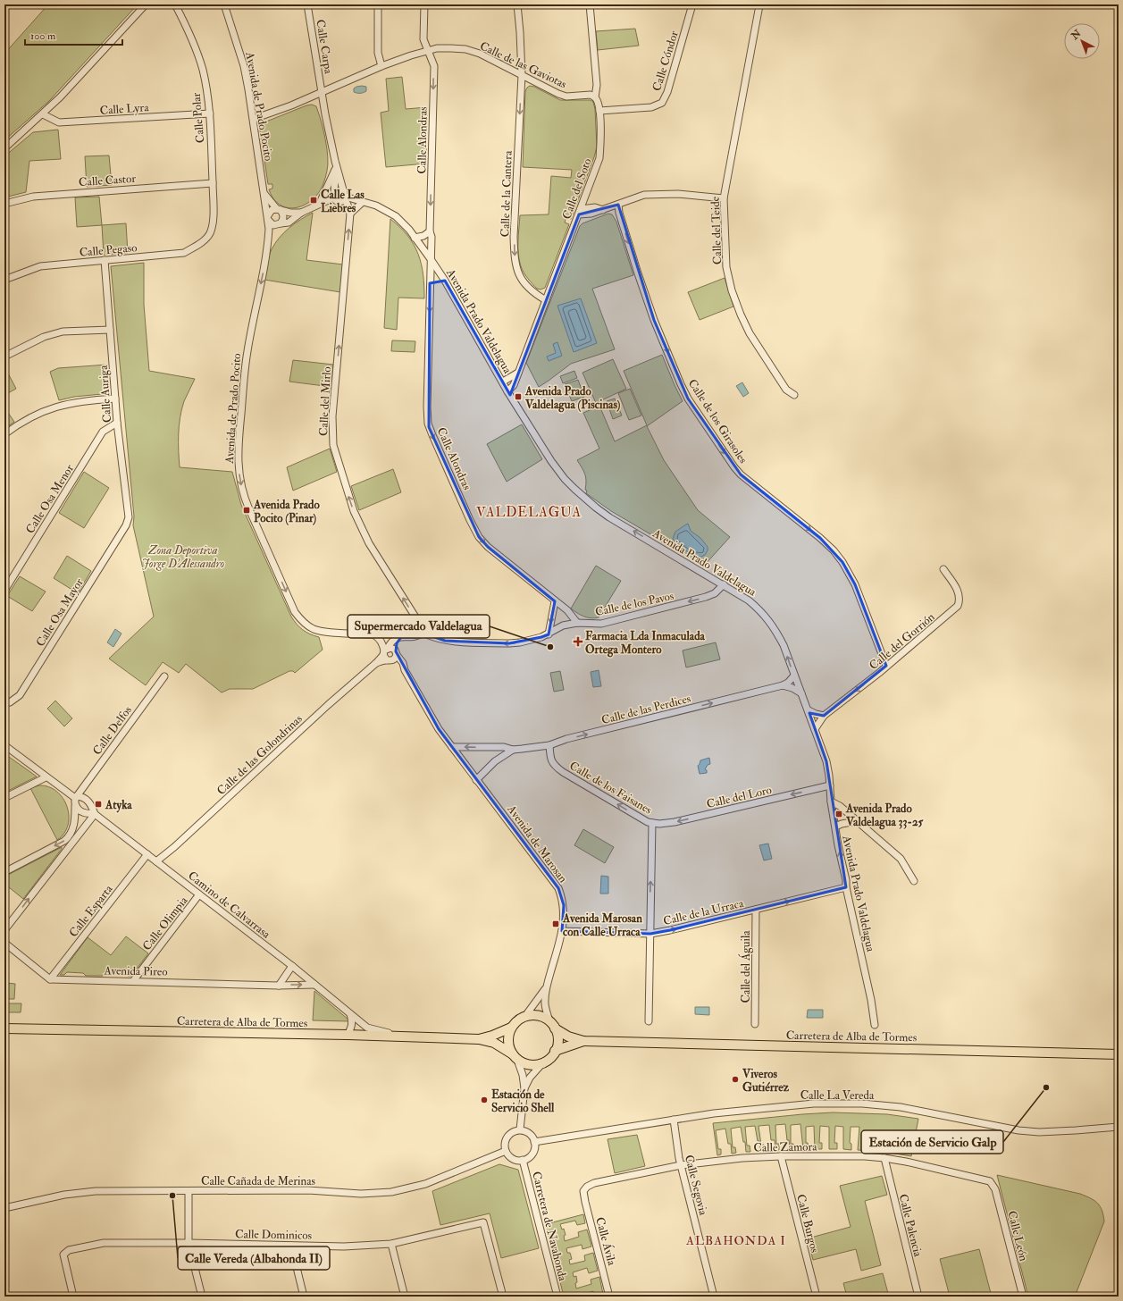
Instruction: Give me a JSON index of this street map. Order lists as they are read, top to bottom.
{
  "streets": {
    "main road": ["Carretera de Alba de Tormes"],
    "street": [
      "Calle Carpa",
      "Calle Cóndor",
      "Calle de las Gaviotas",
      "Avenida de Prado Pocito",
      "Calle Lyra",
      "Calle Polar",
      "Calle Alondras",
      "Calle Castor",
      "Calle del Soto",
      "Calle de la Cantera",
      "Calle del Teide",
      "Calle Pegaso",
      "Avenida Prado Valdelagua",
      "Calle Auriga",
      "Calle del Mirlo",
      "Calle de los Girasoles",
      "Calle Osa Menor",
      "Calle de los Pavos",
      "Calle Osa Mayor",
      "Calle del Gorrión",
      "Calle de las Perdices",
      "Calle Delfos",
      "Calle de las Golondrinas",
      "Calle de los Faisanes",
      "Calle del Loro",
      "Avenida de Marosan",
      "Camino de Calvarrasa",
      "Calle Esparta",
      "Calle de la Urraca",
      "Calle Olimpia",
      "Calle del Águila",
      "Avenida Pireo",
      "Calle La Vereda",
      "Calle Zamora",
      "Calle Cañada de Merinas",
      "Calle Segovia",
      "Calle Burgos",
      "Calle Palencia",
      "Carretera de Navahonda",
      "Calle Dominicos",
      "Calle León",
      "Calle Ávila"
    ]
  },
  "crossings": [
    ["Calle Carpa", "Calle de las Gaviotas"],
    ["Calle Cóndor", "Calle del Soto"],
    ["Calle de las Gaviotas", "Avenida de Prado Pocito"],
    ["Calle de las Gaviotas", "Calle Alondras"],
    ["Calle de las Gaviotas", "Calle del Soto"],
    ["Calle de las Gaviotas", "Calle de la Cantera"],
    ["Avenida de Prado Pocito", "Calle de las Perdices"],
    ["Avenida de Prado Pocito", "Calle de las Golondrinas"],
    ["Avenida de Prado Pocito", "Avenida de Marosan"],
    ["Calle Lyra", "Calle Polar"],
    ["Calle Polar", "Calle Castor"],
    ["Calle Polar", "Calle Pegaso"],
    ["Calle Alondras", "Avenida Prado Valdelagua"],
    ["Calle Alondras", "Calle de los Pavos"],
    ["Calle del Soto", "Calle de la Cantera"],
    ["Calle del Soto", "Avenida Prado Valdelagua"],
    ["Calle Pegaso", "Calle Auriga"],
    ["Avenida Prado Valdelagua", "Calle del Mirlo"],
    ["Avenida Prado Valdelagua", "Calle de los Pavos"],
    ["Avenida Prado Valdelagua", "Calle del Gorrión"],
    ["Avenida Prado Valdelagua", "Calle de las Perdices"],
    ["Avenida Prado Valdelagua", "Calle del Loro"],
    ["Avenida Prado Valdelagua", "Calle de la Urraca"],
    ["Calle Auriga", "Calle Osa Menor"],
    ["Calle Auriga", "Calle Osa Mayor"],
    ["Calle del Mirlo", "Calle de los Pavos"],
    ["Calle de los Girasoles", "Calle del Gorrión"],
    ["Calle de las Perdices", "Calle de los Faisanes"],
    ["Calle de las Perdices", "Avenida de Marosan"],
    ["Calle de las Golondrinas", "Camino de Calvarrasa"],
    ["Calle de los Faisanes", "Calle del Loro"],
    ["Calle de los Faisanes", "Calle de la Urraca"],
    ["Avenida de Marosan", "Calle de la Urraca"],
    ["Avenida de Marosan", "Carretera de Alba de Tormes"],
    ["Camino de Calvarrasa", "Calle Esparta"],
    ["Camino de Calvarrasa", "Calle Olimpia"],
    ["Camino de Calvarrasa", "Avenida Pireo"],
    ["Camino de Calvarrasa", "Carretera de Alba de Tormes"],
    ["Calle Esparta", "Avenida Pireo"],
    ["Calle de la Urraca", "Calle del Águila"],
    ["Calle Olimpia", "Avenida Pireo"],
    ["Calle La Vereda", "Calle Cañada de Merinas"],
    ["Calle La Vereda", "Calle Segovia"],
    ["Calle La Vereda", "Carretera de Navahonda"],
    ["Calle Zamora", "Calle Segovia"],
    ["Calle Zamora", "Calle Burgos"],
    ["Calle Zamora", "Calle Palencia"],
    ["Calle Zamora", "Calle León"],
    ["Calle Zamora", "Calle Ávila"],
    ["Calle Cañada de Merinas", "Carretera de Navahonda"]
  ],
  "one_way": [
    "Avenida de Prado Pocito",
    "Calle Alondras",
    "Calle de la Cantera",
    "Avenida Prado Valdelagua",
    "Calle del Mirlo",
    "Calle de los Girasoles",
    "Calle de los Pavos",
    "Calle de los Faisanes",
    "Calle del Loro",
    "Calle de la Urraca"
  ],
  "districts": ["VALDELAGUA", "ALBAHONDA I"],
  "parks": ["Zona Deportiva Jorge D'Alessandro"],
  "places": {
    "transit": [
      "Calle Las Liebres",
      "Avenida Prado Valdelagua (Piscinas)",
      "Avenida Prado Pocito (Pinar)",
      "Atyka",
      "Avenida Prado Valdelagua 33-25",
      "Avenida Marosan con Calle Urraca"
    ],
    "health": ["Farmacia Lda Inmaculada Ortega Montero"],
    "other": [
      "Supermercado Valdelagua",
      "Viveros Gutiérrez",
      "Estación de Servicio Galp",
      "Estación de Servicio Shell",
      "Calle Vereda (Albahonda II)"
    ]
  },
  "scale_bar": "100 m",
  "north": "top left"
}
